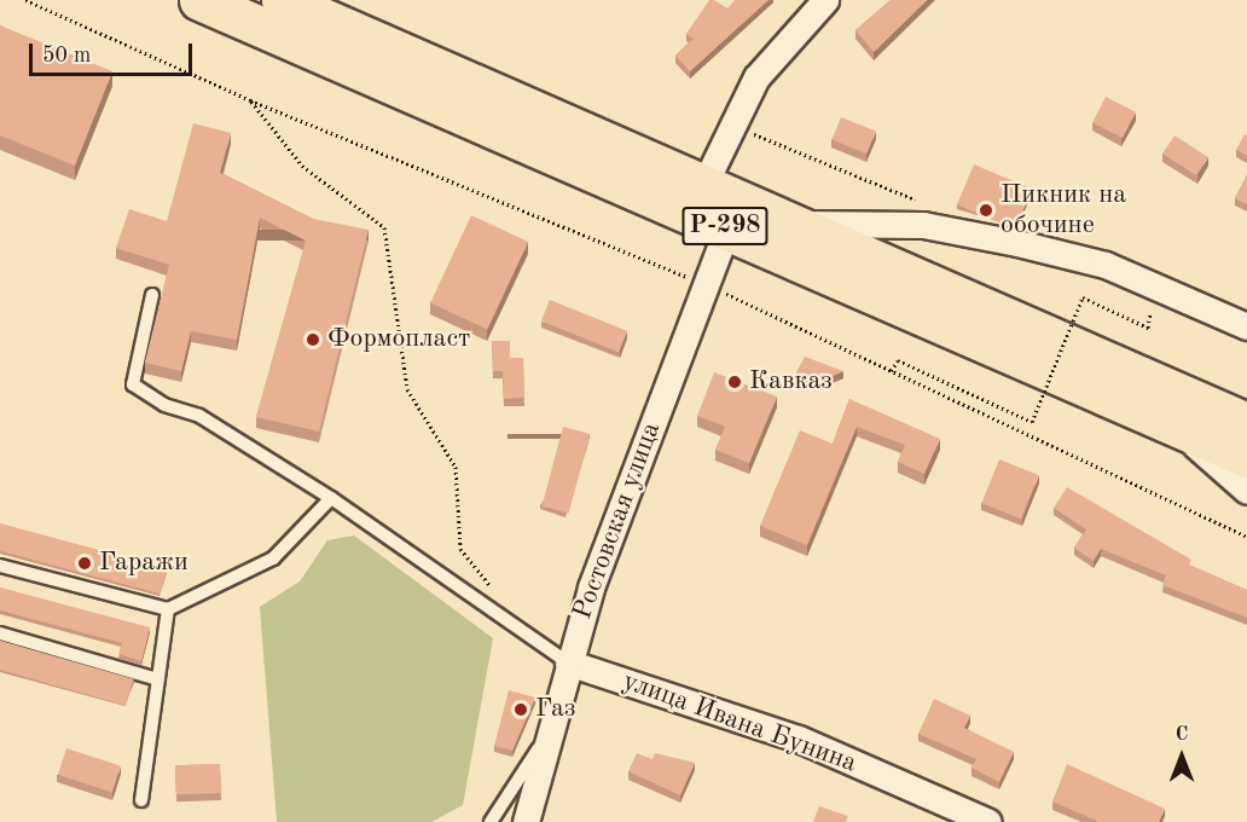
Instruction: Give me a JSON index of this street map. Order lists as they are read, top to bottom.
{
  "streets": {
    "highway": ["Р-298"],
    "street": ["Ростовская улица", "улица Ивана Бунина"]
  },
  "crossings": [
    ["Р-298", "Ростовская улица"],
    ["Ростовская улица", "улица Ивана Бунина"]
  ],
  "places": [
    "Пикник на обочине",
    "Формопласт",
    "Кавказ",
    "Гаражи",
    "Газ"
  ],
  "scale_bar": "50 m",
  "north": "top"
}
